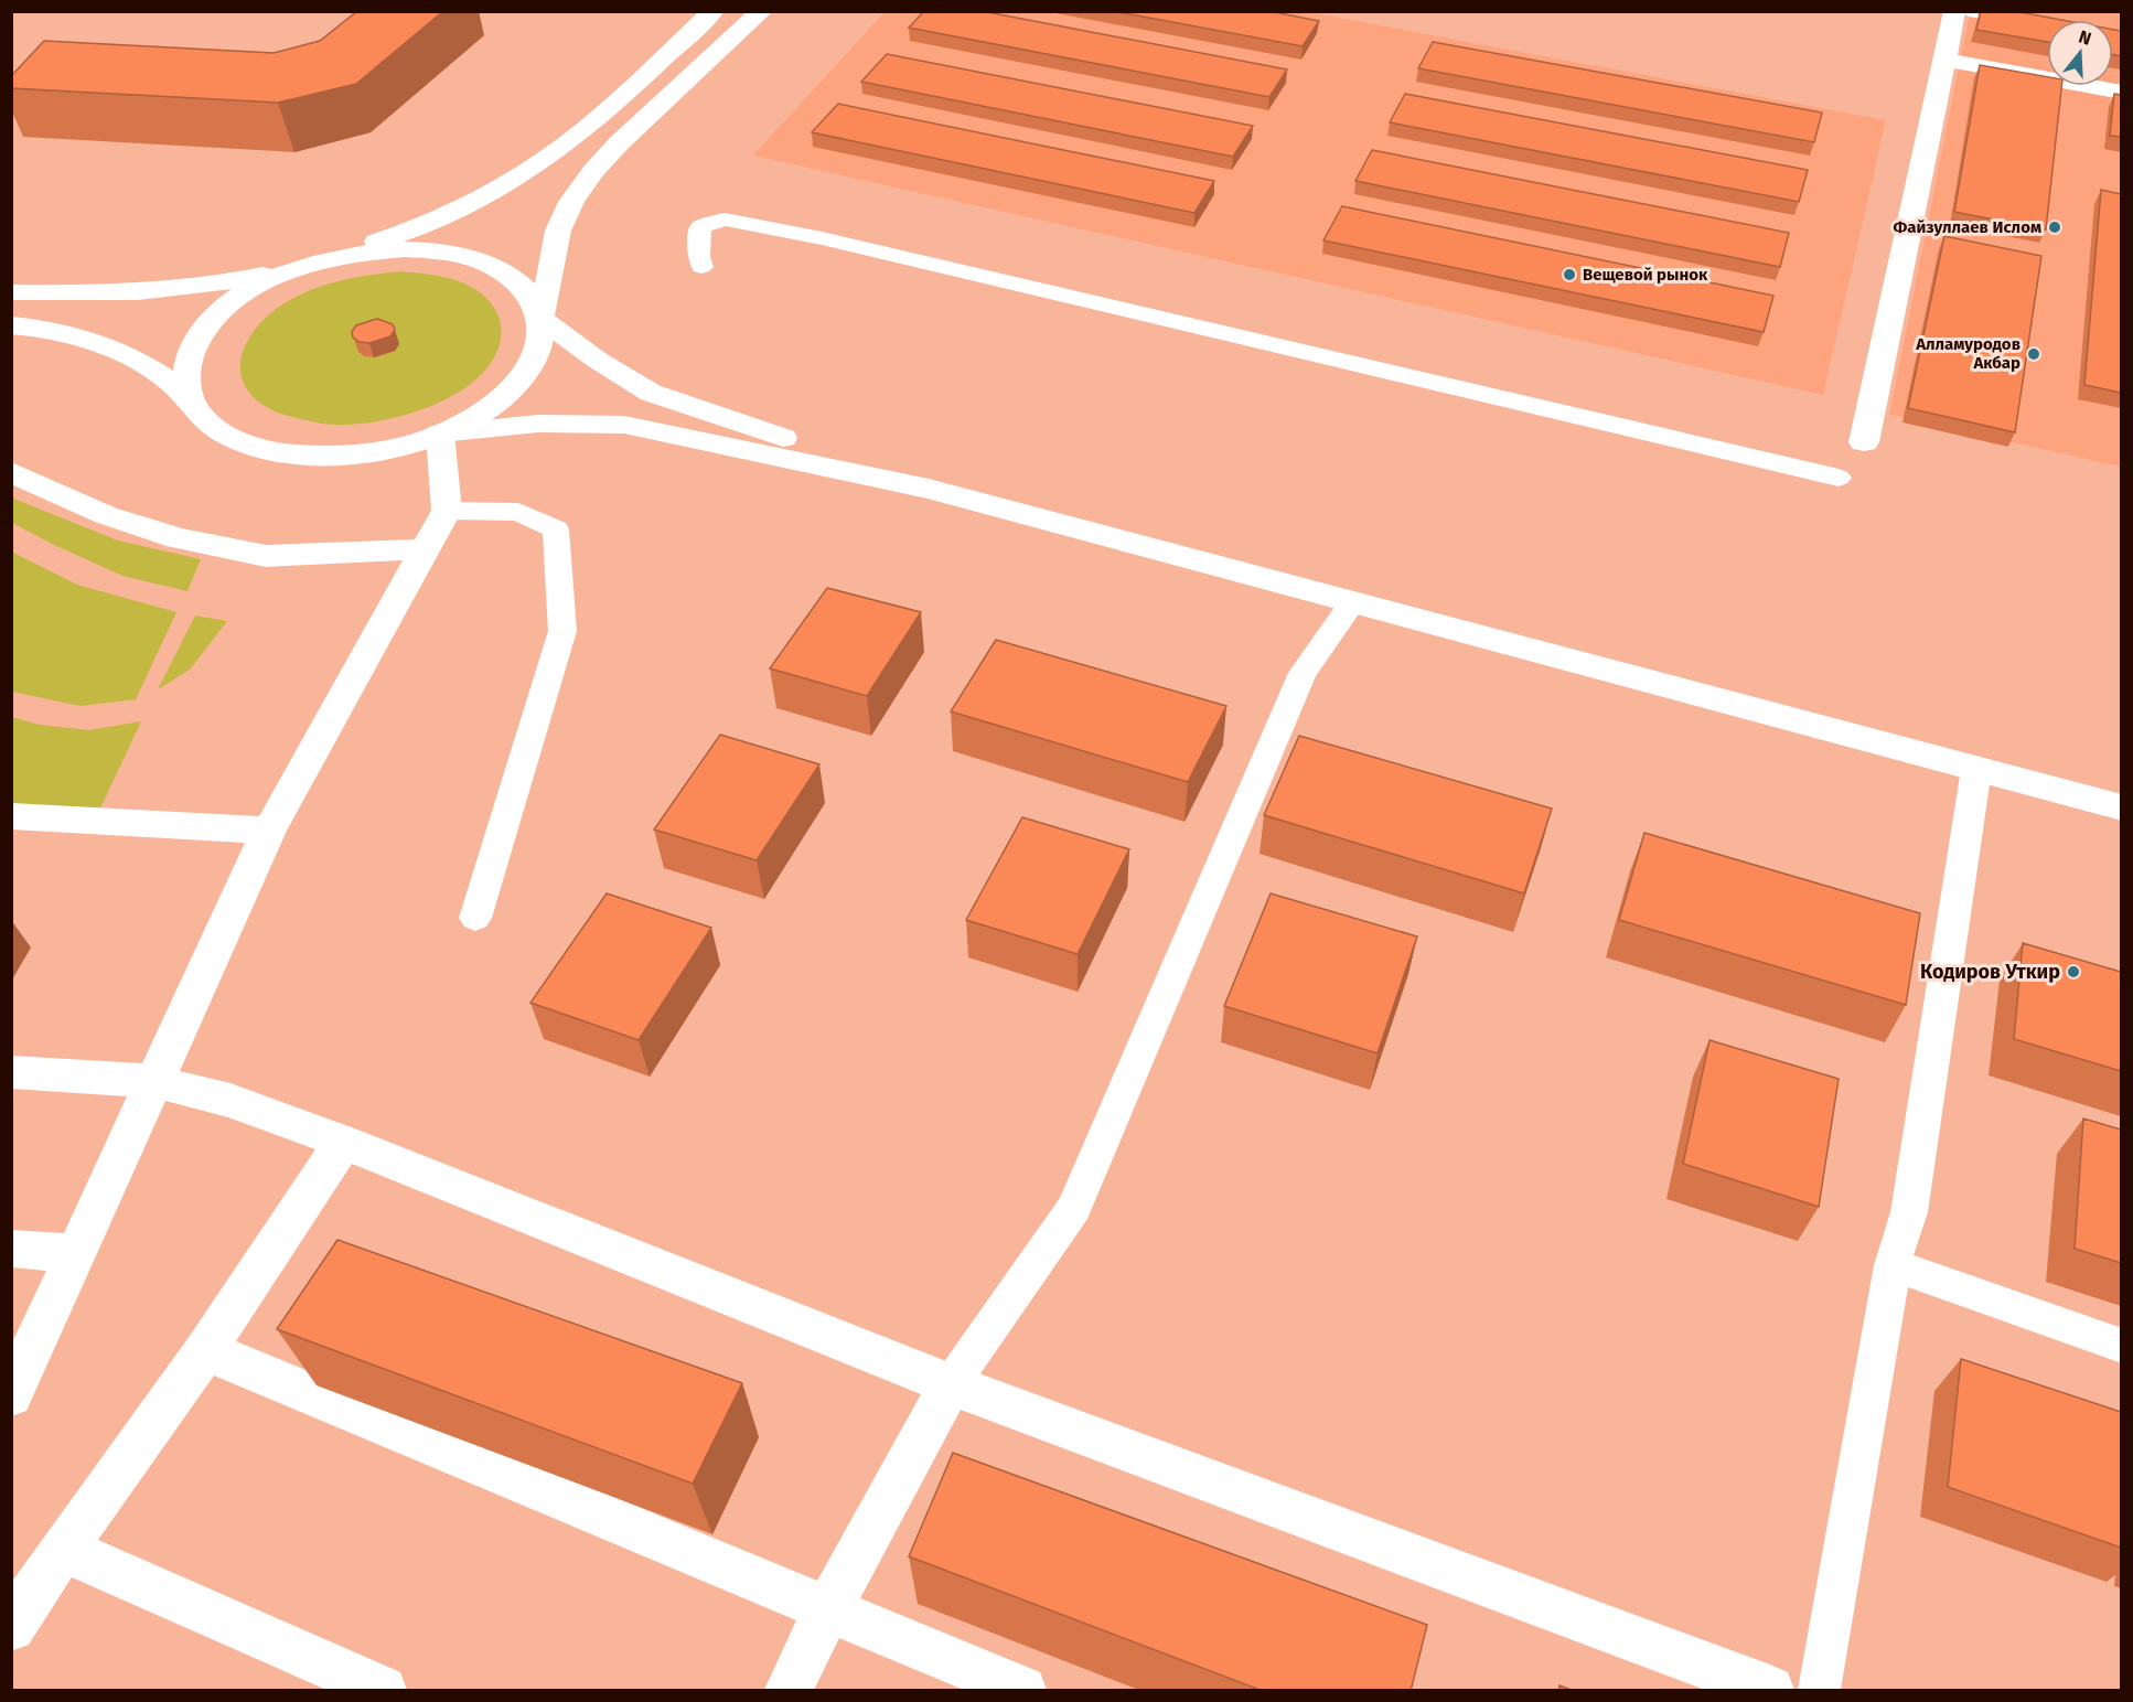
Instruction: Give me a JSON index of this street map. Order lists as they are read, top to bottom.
{
  "places": [
    "Файзуллаев Ислом",
    "Вещевой рынок",
    "Алламуродов Акбар",
    "Кодиров Уткир"
  ],
  "north": "top"
}
